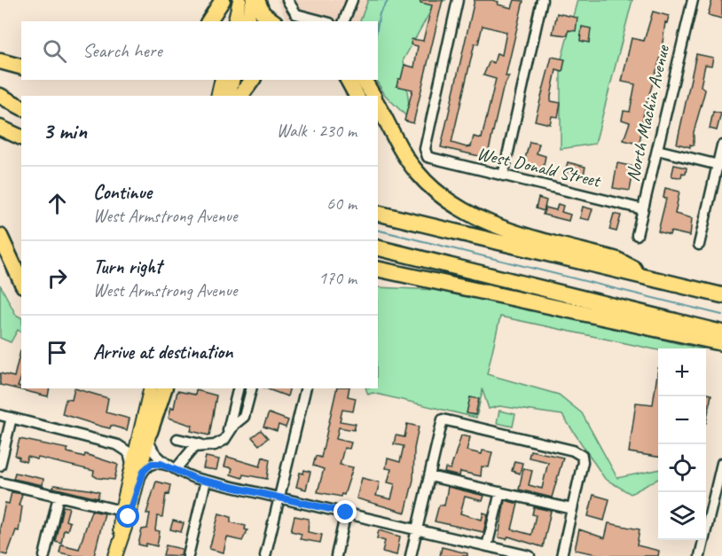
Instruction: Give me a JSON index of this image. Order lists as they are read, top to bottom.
{
  "streets": {
    "street": ["North Machin Avenue", "West Donald Street"]
  },
  "crossings": [
    ["North Machin Avenue", "West Donald Street"]
  ],
  "page": {
    "search": "Search here",
    "heading": ["3 min", "Walk · 230 m"],
    "list": [
      ["Continue", "West Armstrong Avenue", "60 m"],
      ["Turn right", "West Armstrong Avenue", "170 m"],
      "Arrive at destination"
    ],
    "map_buttons": ["+", "−"]
  }
}
